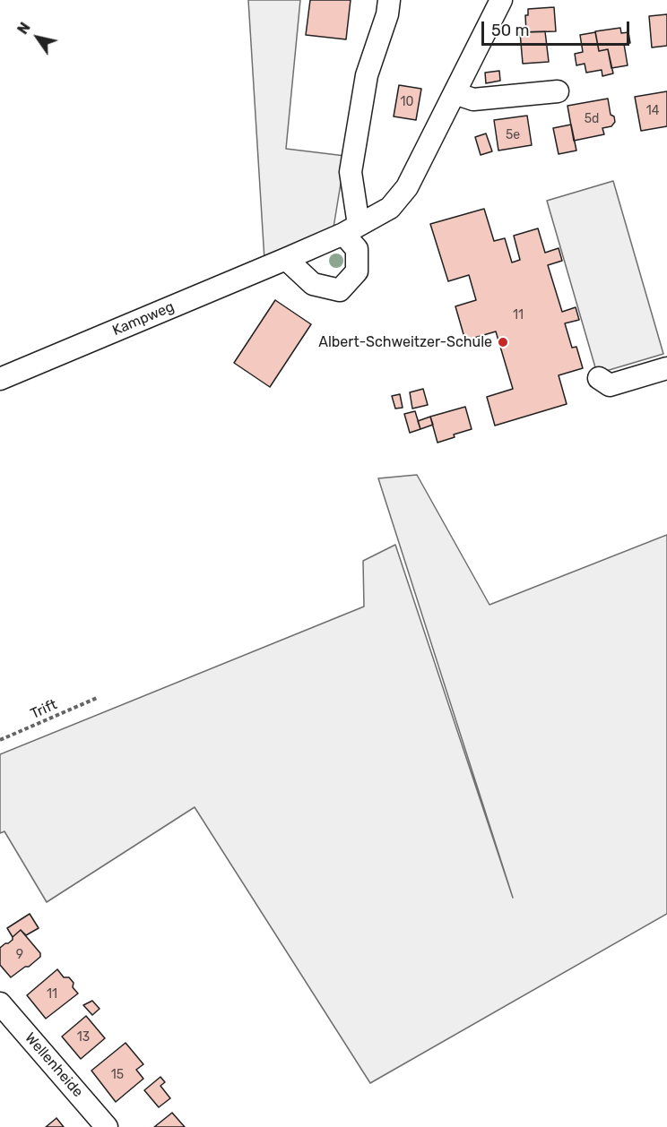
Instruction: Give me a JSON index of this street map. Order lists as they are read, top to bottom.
{
  "streets": {
    "street": ["Kampweg", "Wellenheide"],
    "path": ["Trift"]
  },
  "places": ["Albert-Schweitzer-Schule"],
  "house_numbers": [
    "10",
    "14",
    "5d",
    "5e",
    "11",
    "9",
    "11",
    "13",
    "15"
  ],
  "scale_bar": "50 m",
  "north": "top left"
}
